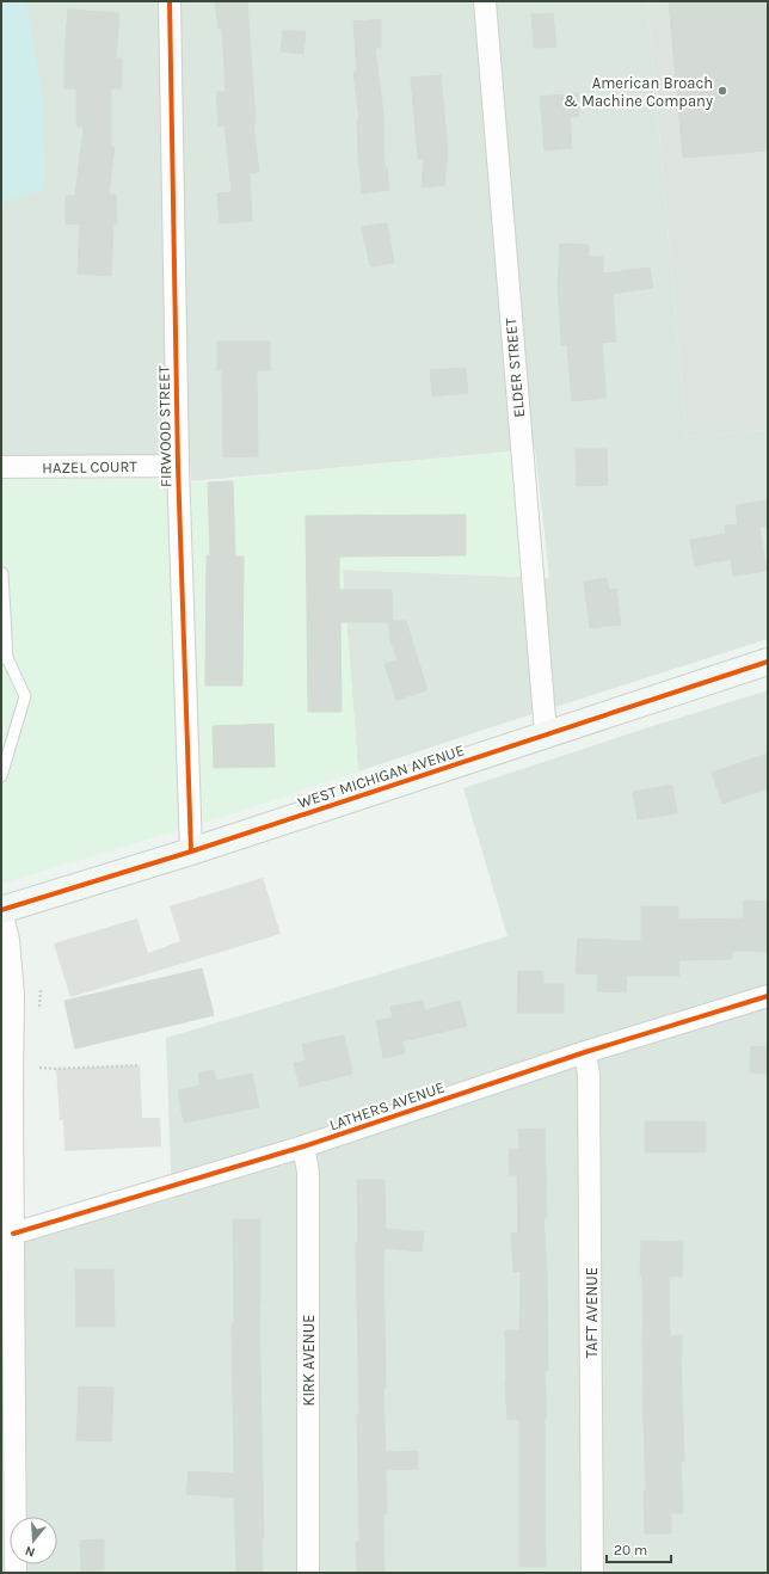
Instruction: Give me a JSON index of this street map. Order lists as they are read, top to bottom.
{
  "streets": {
    "main road": ["WEST MICHIGAN AVENUE"],
    "street": [
      "ELDER STREET",
      "FIRWOOD STREET",
      "HAZEL COURT",
      "LATHERS AVENUE",
      "TAFT AVENUE",
      "KIRK AVENUE"
    ]
  },
  "crossings": [
    ["ELDER STREET", "WEST MICHIGAN AVENUE"],
    ["FIRWOOD STREET", "HAZEL COURT"],
    ["FIRWOOD STREET", "WEST MICHIGAN AVENUE"],
    ["LATHERS AVENUE", "TAFT AVENUE"],
    ["LATHERS AVENUE", "KIRK AVENUE"]
  ],
  "places": ["American Broach & Machine Company"],
  "scale_bar": "20 m",
  "north": "bottom"
}
